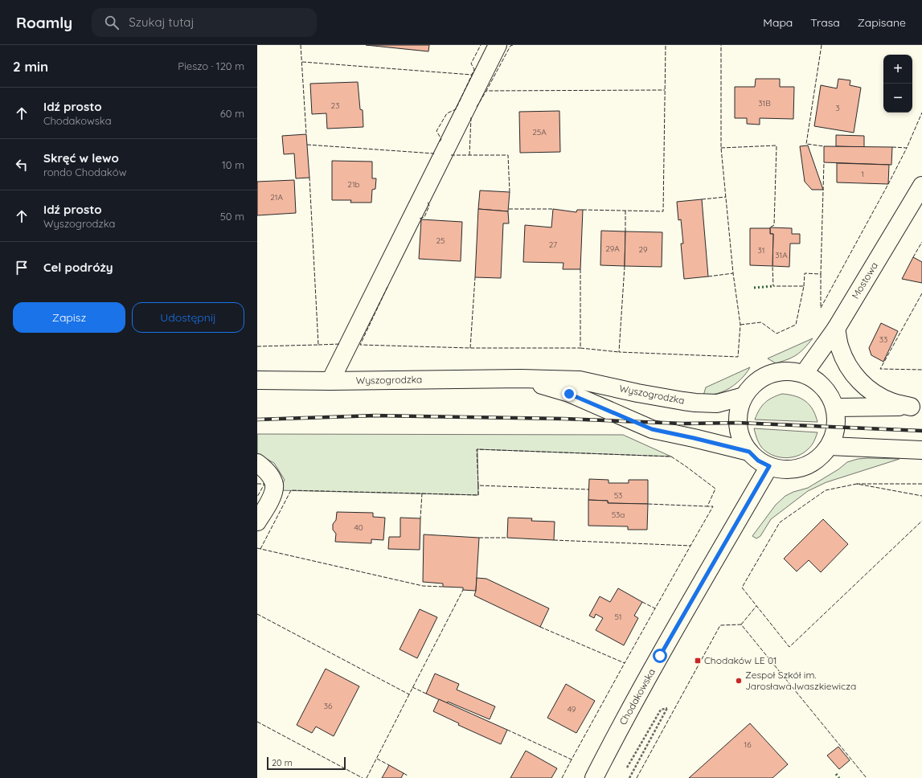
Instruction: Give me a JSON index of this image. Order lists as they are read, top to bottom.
{
  "streets": {
    "street": ["Mostowa", "Wyszogrodzka", "Chodakowska"]
  },
  "crossings": [
    ["Mostowa", "Wyszogrodzka"],
    ["Mostowa", "Chodakowska"],
    ["Wyszogrodzka", "Chodakowska"]
  ],
  "places": {
    "transit": ["Chodaków LE 01"],
    "other": ["Zespoł Szkół im. Jarosława Iwaszkiewicza"]
  },
  "house_numbers": [
    "31B",
    "23",
    "3",
    "25A",
    "1",
    "21b",
    "21A",
    "25",
    "27",
    "29A",
    "29",
    "31",
    "31A",
    "33",
    "53",
    "53a",
    "40",
    "51",
    "36",
    "49",
    "16"
  ],
  "scale_bar": "20 m",
  "page": {
    "header": "Roamly",
    "search": "Szukaj tutaj",
    "nav": ["Mapa", "Trasa", "Zapisane"],
    "heading": ["2 min", "Pieszo · 120 m"],
    "map_buttons": ["+", "−"],
    "list": [
      ["Idź prosto", "Chodakowska", "60 m"],
      ["Skręć w lewo", "rondo Chodaków", "10 m"],
      ["Idź prosto", "Wyszogrodzka", "50 m"],
      "Cel podróży"
    ],
    "buttons": ["Zapisz", "Udostępnij"],
    "scale": "20 m"
  }
}
